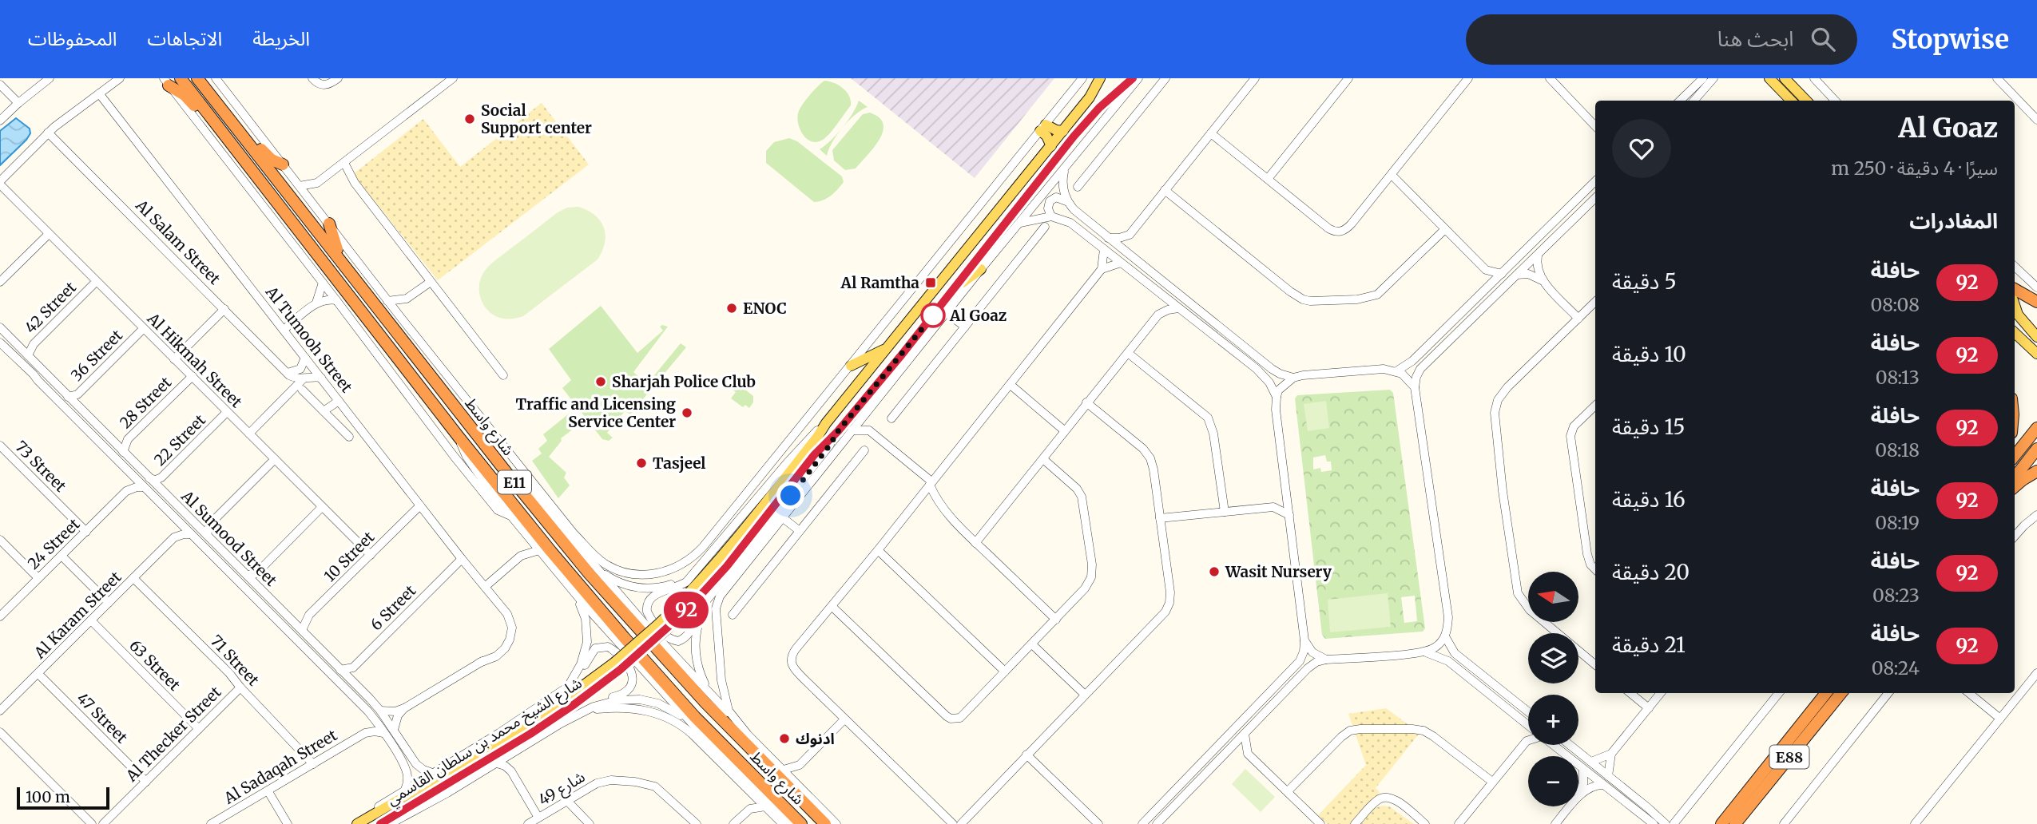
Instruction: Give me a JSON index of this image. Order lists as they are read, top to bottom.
{
  "streets": {
    "highway": ["شارع واسط", "E11", "E88"],
    "main road": ["شارع الشيخ محمد بن سلطان القاسمي"],
    "street": [
      "Al Salam Street",
      "42 Street",
      "Al Tumooh Street",
      "36 Street",
      "Al Hikmah Street",
      "28 Street",
      "22 Street",
      "73 Street",
      "Al Sumood Street",
      "24 Street",
      "10 Street",
      "6 Street",
      "Al Karam Street",
      "71 Street",
      "63 Street",
      "47 Street",
      "Al Thecker Street",
      "Al Sadaqah Street",
      "شارع 49"
    ]
  },
  "crossings": [
    ["42 Street", "Al Hikmah Street"],
    ["42 Street", "Al Sumood Street"],
    ["Al Tumooh Street", "10 Street"],
    ["Al Tumooh Street", "6 Street"],
    ["36 Street", "Al Hikmah Street"],
    ["36 Street", "Al Sumood Street"],
    ["Al Hikmah Street", "28 Street"],
    ["Al Hikmah Street", "22 Street"],
    ["Al Hikmah Street", "10 Street"],
    ["28 Street", "Al Sumood Street"],
    ["22 Street", "Al Sumood Street"],
    ["73 Street", "24 Street"],
    ["Al Sumood Street", "24 Street"],
    ["Al Sumood Street", "10 Street"],
    ["Al Sumood Street", "6 Street"],
    ["Al Karam Street", "71 Street"],
    ["Al Karam Street", "63 Street"],
    ["Al Karam Street", "47 Street"],
    ["71 Street", "Al Thecker Street"],
    ["71 Street", "Al Sadaqah Street"],
    ["63 Street", "Al Thecker Street"],
    ["47 Street", "Al Thecker Street"]
  ],
  "places": {
    "other": [
      "Social Support center",
      "ENOC",
      "Al Goaz",
      "Sharjah Police Club",
      "Traffic and Licensing Service Center",
      "Tasjeel",
      "Wasit Nursery",
      "ادنوك"
    ],
    "transit": ["Al Ramtha"]
  },
  "lines": ["bus line 92"],
  "scale_bar": "100 m",
  "north": "left",
  "page": {
    "header": "Stopwise",
    "search": "ابحث هنا",
    "nav": ["الخريطة", "الاتجاهات", "المحفوظات"],
    "on_map": "92",
    "heading": [
      ["Al Goaz", "سيرًا · 4 دقيقة · 250 m"],
      "المغادرات"
    ],
    "list": [
      {
        "mark": "92",
        "name": "حافلة",
        "note": "08:08",
        "value": "5 دقيقة"
      },
      {
        "mark": "92",
        "name": "حافلة",
        "note": "08:13",
        "value": "10 دقيقة"
      },
      {
        "mark": "92",
        "name": "حافلة",
        "note": "08:18",
        "value": "15 دقيقة"
      },
      {
        "mark": "92",
        "name": "حافلة",
        "note": "08:19",
        "value": "16 دقيقة"
      },
      {
        "mark": "92",
        "name": "حافلة",
        "note": "08:23",
        "value": "20 دقيقة"
      },
      {
        "mark": "92",
        "name": "حافلة",
        "note": "08:24",
        "value": "21 دقيقة"
      }
    ],
    "map_buttons": ["+", "−"],
    "scale": "100 m"
  }
}
